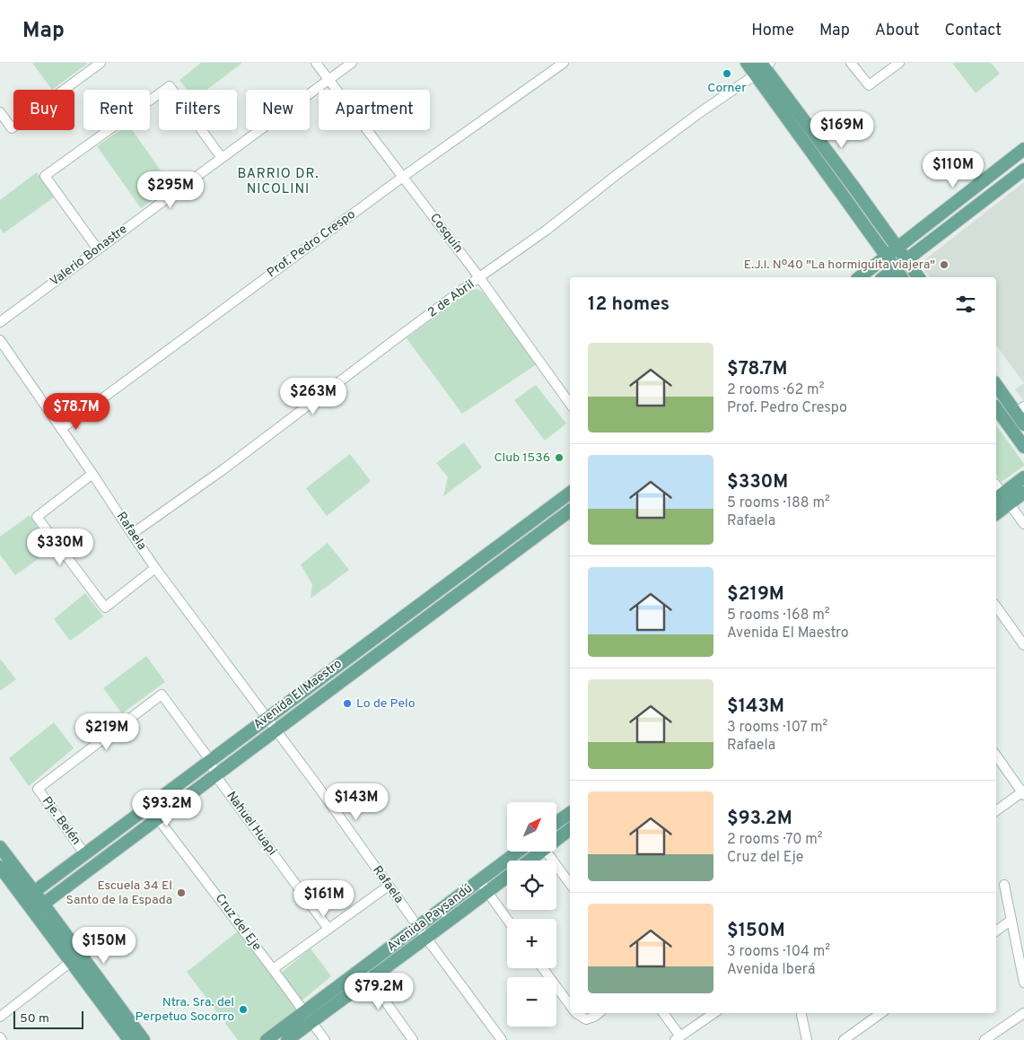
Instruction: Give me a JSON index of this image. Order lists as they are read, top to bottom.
{
  "streets": {
    "main road": ["Avenida El Maestro", "Avenida Paysandú"],
    "street": [
      "Cosquín",
      "Prof. Pedro Crespo",
      "Valerio Bonastre",
      "2 de Abril",
      "Rafaela",
      "Pje. Belén",
      "Nahuel Huapi",
      "Cruz del Eje"
    ]
  },
  "crossings": [
    ["Cosquín", "Prof. Pedro Crespo"],
    ["Cosquín", "Valerio Bonastre"],
    ["Cosquín", "2 de Abril"],
    ["Prof. Pedro Crespo", "Rafaela"],
    ["2 de Abril", "Rafaela"],
    ["Rafaela", "Avenida El Maestro"],
    ["Rafaela", "Avenida Paysandú"],
    ["Avenida El Maestro", "Pje. Belén"],
    ["Avenida El Maestro", "Nahuel Huapi"],
    ["Avenida El Maestro", "Cruz del Eje"],
    ["Pje. Belén", "Nahuel Huapi"],
    ["Avenida Paysandú", "Cruz del Eje"]
  ],
  "districts": ["BARRIO DR. NICOLINI"],
  "places": [
    "Corner",
    "E.J.I. Nº40 \"La hormiguita viajera\"",
    "Club 1536",
    "Lo de Pelo",
    "Escuela 34 El Santo de la Espada",
    "Ntra. Sra. del Perpetuo Socorro"
  ],
  "scale_bar": "50 m",
  "north": "top right",
  "page": {
    "header": "Map",
    "nav": [
      "Home",
      "Map",
      "About",
      "Contact"
    ],
    "chip": [
      "Buy",
      "Rent",
      "Filters",
      "New",
      "Apartment"
    ],
    "price": [
      "$169M",
      "$110M",
      "$295M",
      "$263M",
      "$78.7M",
      "$330M",
      "$219M",
      "$143M",
      "$93.2M",
      "$161M",
      "$150M",
      "$79.2M"
    ],
    "heading": "12 homes",
    "list": [
      {
        "name": "$78.7M",
        "note": "2 rooms · 62 m² · Prof. Pedro Crespo"
      },
      {
        "name": "$330M",
        "note": "5 rooms · 188 m² · Rafaela"
      },
      {
        "name": "$219M",
        "note": "5 rooms · 168 m² · Avenida El Maestro"
      },
      {
        "name": "$143M",
        "note": "3 rooms · 107 m² · Rafaela"
      },
      {
        "name": "$93.2M",
        "note": "2 rooms · 70 m² · Cruz del Eje"
      },
      {
        "name": "$150M",
        "note": "3 rooms · 104 m² · Avenida Iberá"
      }
    ],
    "map_buttons": ["+", "−"],
    "scale": "50 m"
  }
}
